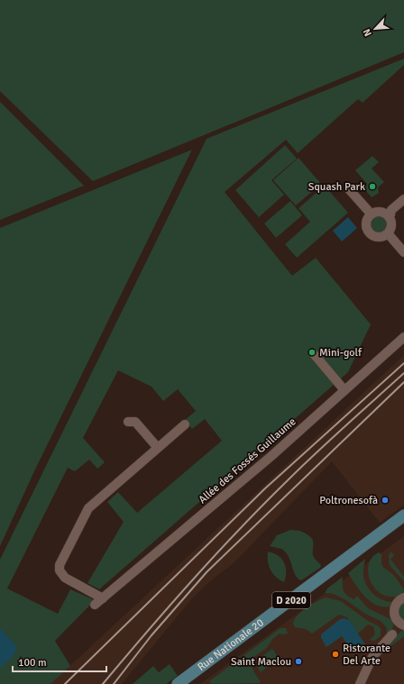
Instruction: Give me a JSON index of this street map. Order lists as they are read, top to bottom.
{
  "streets": {
    "main road": ["D 2020", "Rue Nationale 20"],
    "street": ["Allée des Fossés Guillaume"]
  },
  "places": [
    "Squash Park",
    "Mini-golf",
    "Poltronesofà",
    "Ristorante Del Arte",
    "Saint Maclou"
  ],
  "scale_bar": "100 m",
  "north": "bottom left"
}
